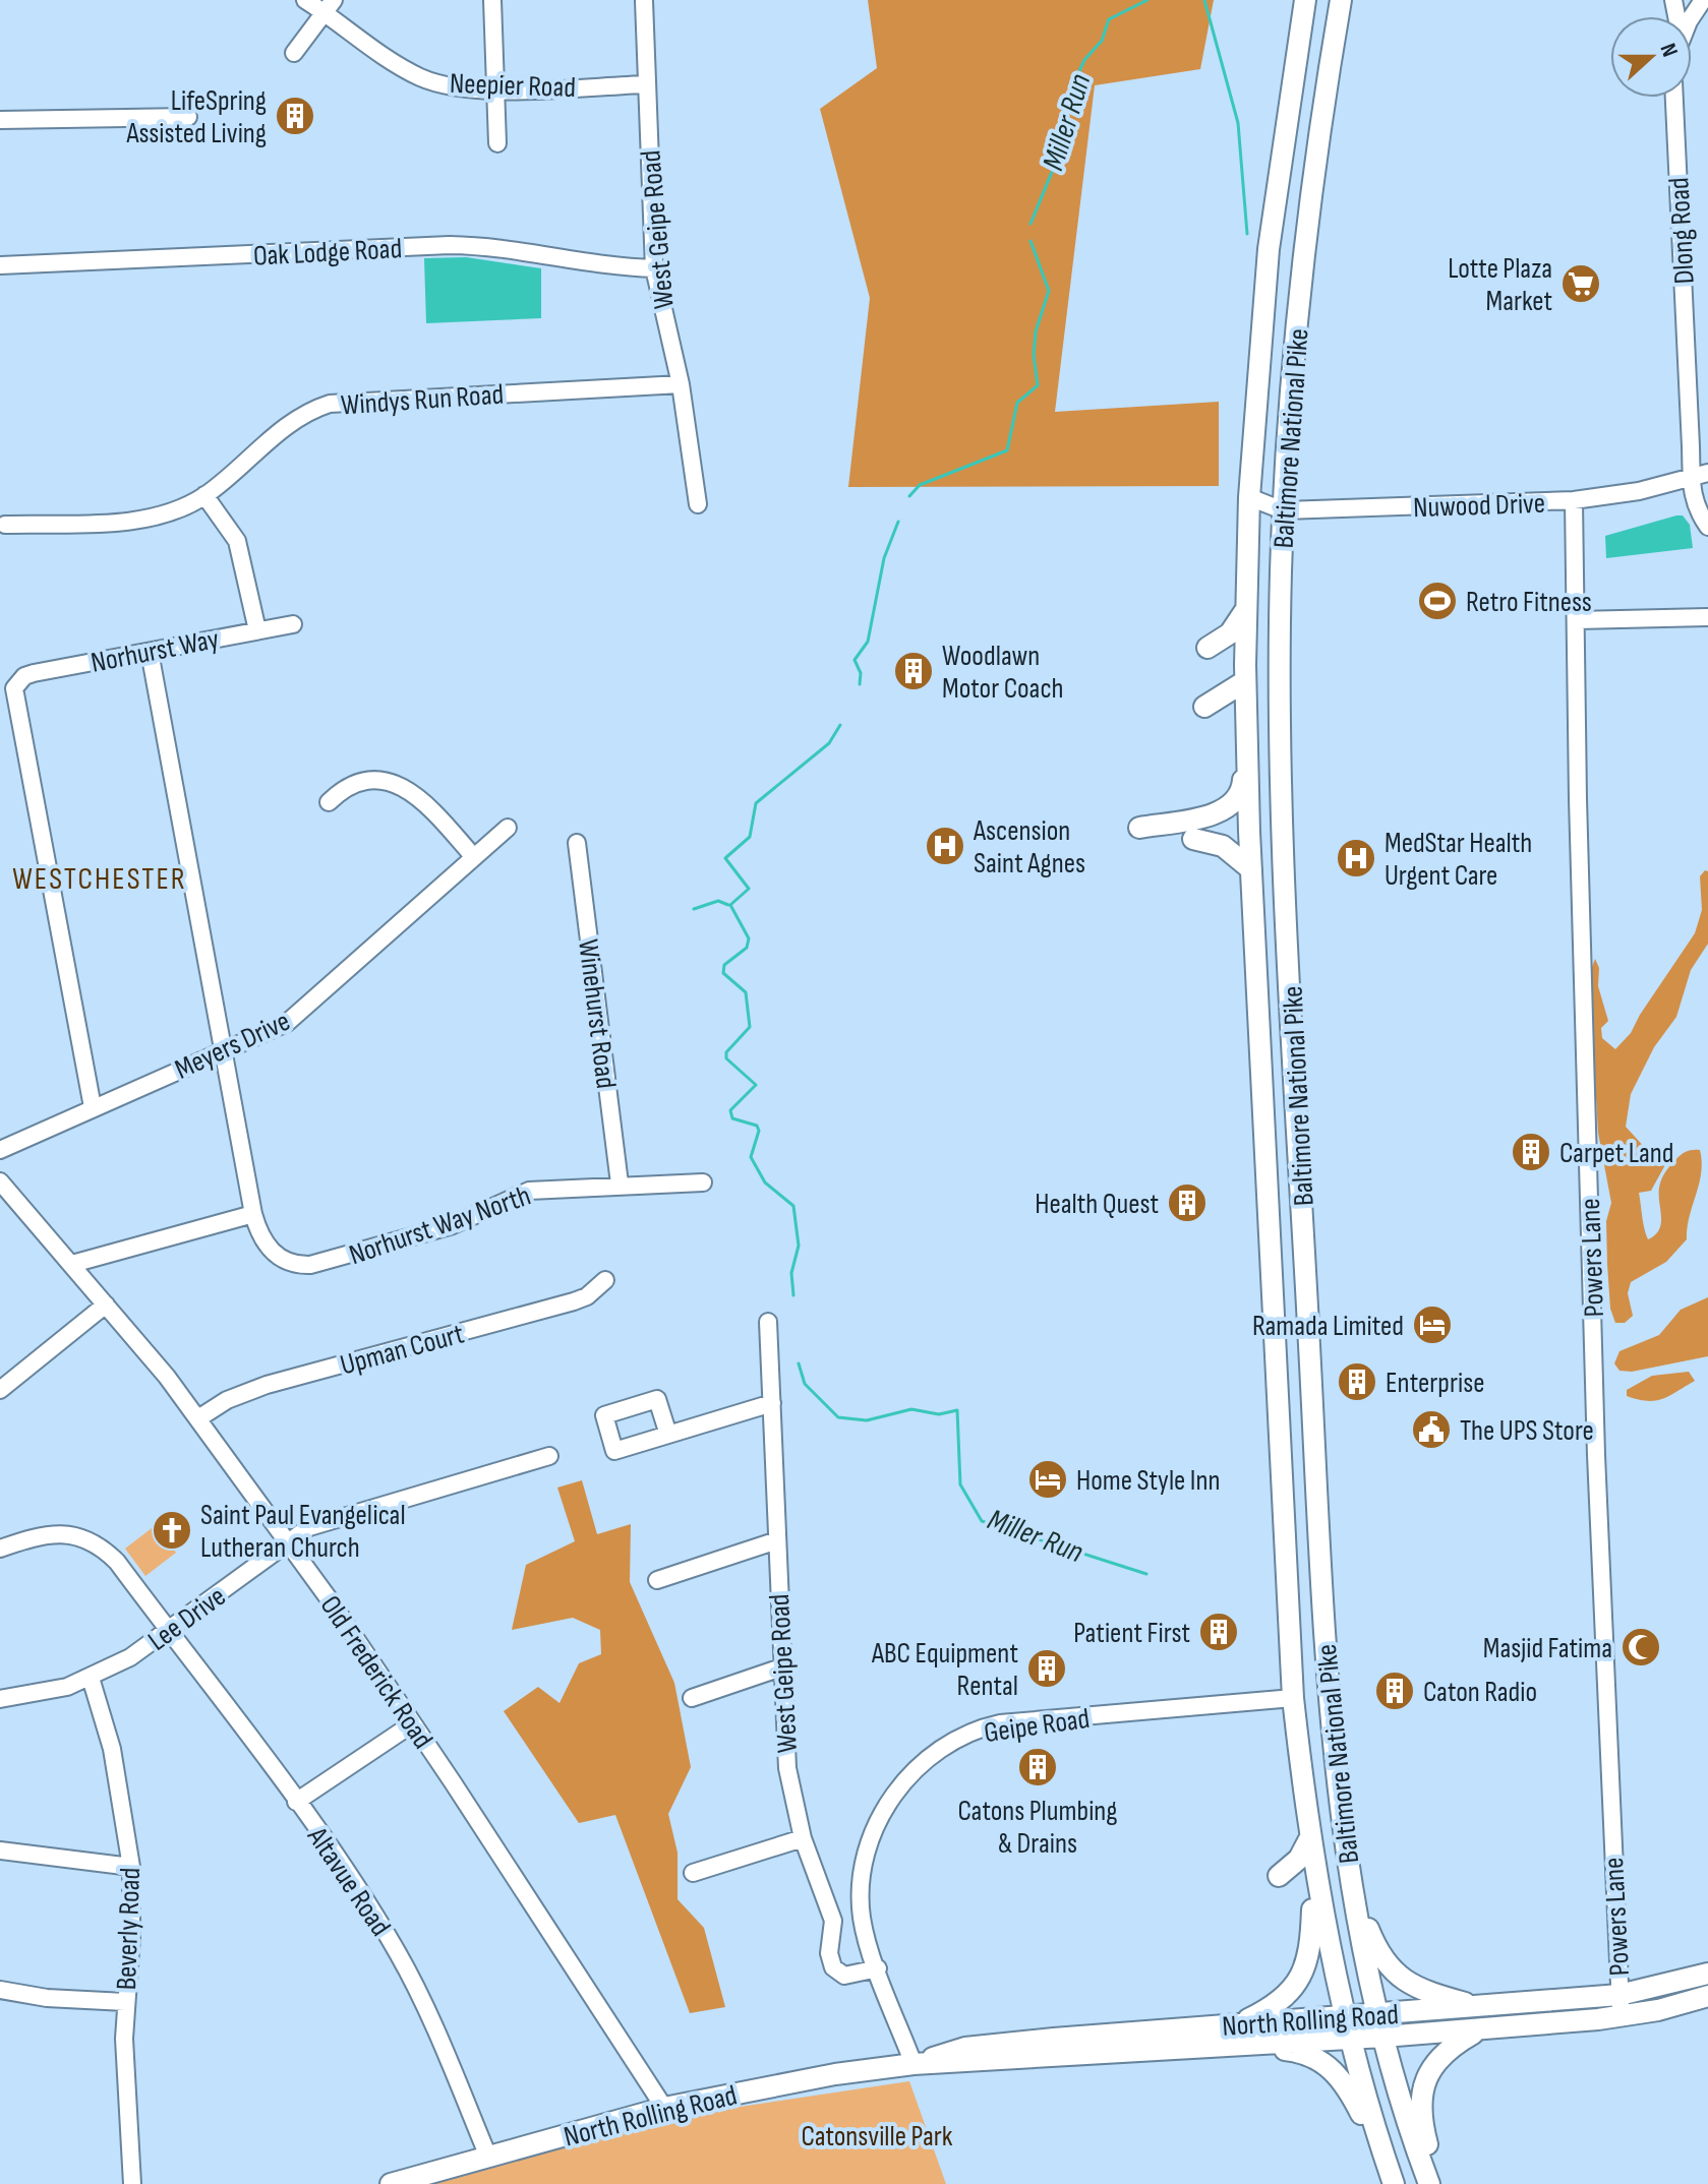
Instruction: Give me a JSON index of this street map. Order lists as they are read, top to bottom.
{
  "streets": {
    "main road": ["Baltimore National Pike", "North Rolling Road"],
    "street": [
      "Neepier Road",
      "West Geipe Road",
      "Dlong Road",
      "Oak Lodge Road",
      "Windys Run Road",
      "Nuwood Drive",
      "Norhurst Way",
      "Winehurst Road",
      "Meyers Drive",
      "Norhurst Way North",
      "Powers Lane",
      "Upman Court",
      "Lee Drive",
      "Old Frederick Road",
      "Geipe Road",
      "Altavue Road",
      "Beverly Road"
    ]
  },
  "crossings": [
    ["Neepier Road", "West Geipe Road"],
    ["West Geipe Road", "Oak Lodge Road"],
    ["West Geipe Road", "Windys Run Road"],
    ["West Geipe Road", "Geipe Road"],
    ["Dlong Road", "Nuwood Drive"],
    ["Baltimore National Pike", "Nuwood Drive"],
    ["Baltimore National Pike", "Geipe Road"],
    ["Baltimore National Pike", "North Rolling Road"],
    ["Nuwood Drive", "Powers Lane"],
    ["Norhurst Way", "Meyers Drive"],
    ["Winehurst Road", "Norhurst Way North"],
    ["Meyers Drive", "Norhurst Way North"],
    ["Powers Lane", "North Rolling Road"],
    ["Upman Court", "Old Frederick Road"],
    ["Lee Drive", "Old Frederick Road"],
    ["Lee Drive", "Altavue Road"],
    ["Lee Drive", "Beverly Road"],
    ["Old Frederick Road", "North Rolling Road"],
    ["Geipe Road", "North Rolling Road"],
    ["Altavue Road", "North Rolling Road"]
  ],
  "districts": ["WESTCHESTER"],
  "water": ["Miller Run"],
  "parks": ["Catonsville Park"],
  "places": {
    "building": [
      "LifeSpring Assisted Living",
      "Woodlawn Motor Coach",
      "Carpet Land",
      "Health Quest",
      "Enterprise",
      "Patient First",
      "ABC Equipment Rental",
      "Caton Radio",
      "Catons Plumbing & Drains"
    ],
    "supermarket": ["Lotte Plaza Market"],
    "sports": ["Retro Fitness"],
    "hospital": ["Ascension Saint Agnes", "MedStar Health Urgent Care"],
    "hotel": ["Ramada Limited", "Home Style Inn"],
    "public building": ["The UPS Store"],
    "church": ["Saint Paul Evangelical Lutheran Church"],
    "mosque": ["Masjid Fatima"]
  },
  "north": "right"
}
